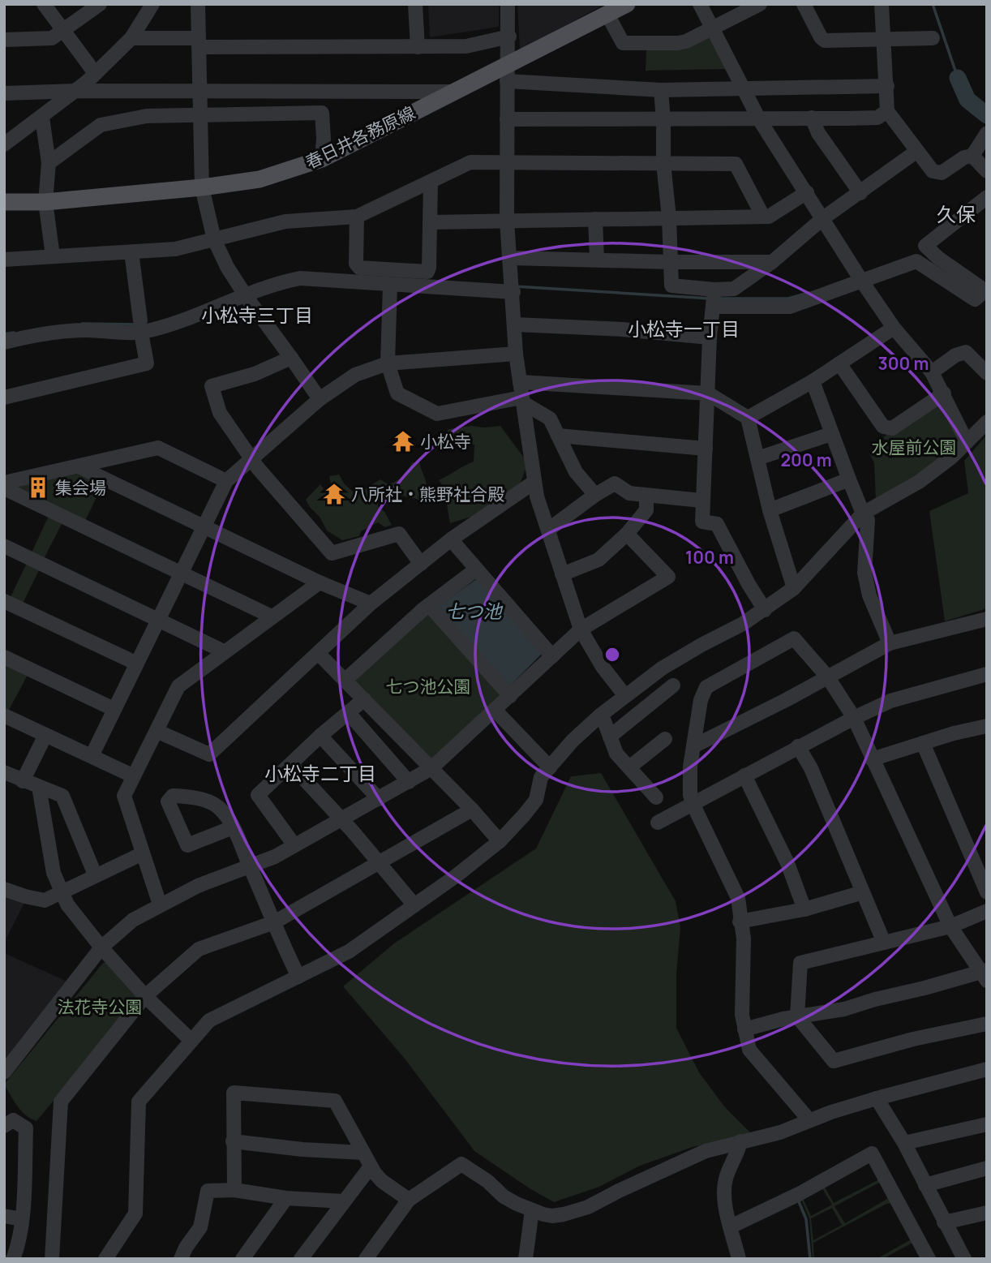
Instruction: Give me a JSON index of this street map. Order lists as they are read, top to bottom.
{
  "streets": {
    "main road": ["春日井各務原線"]
  },
  "districts": [
    "久保",
    "小松寺三丁目",
    "小松寺一丁目",
    "小松寺二丁目"
  ],
  "water": ["七つ池"],
  "parks": ["水屋前公園", "七つ池公園", "法花寺公園"],
  "places": {
    "temple": ["小松寺", "八所社・熊野社合殿"],
    "building": ["集会場"]
  },
  "rings": ["300 m", "200 m", "100 m"]
}
